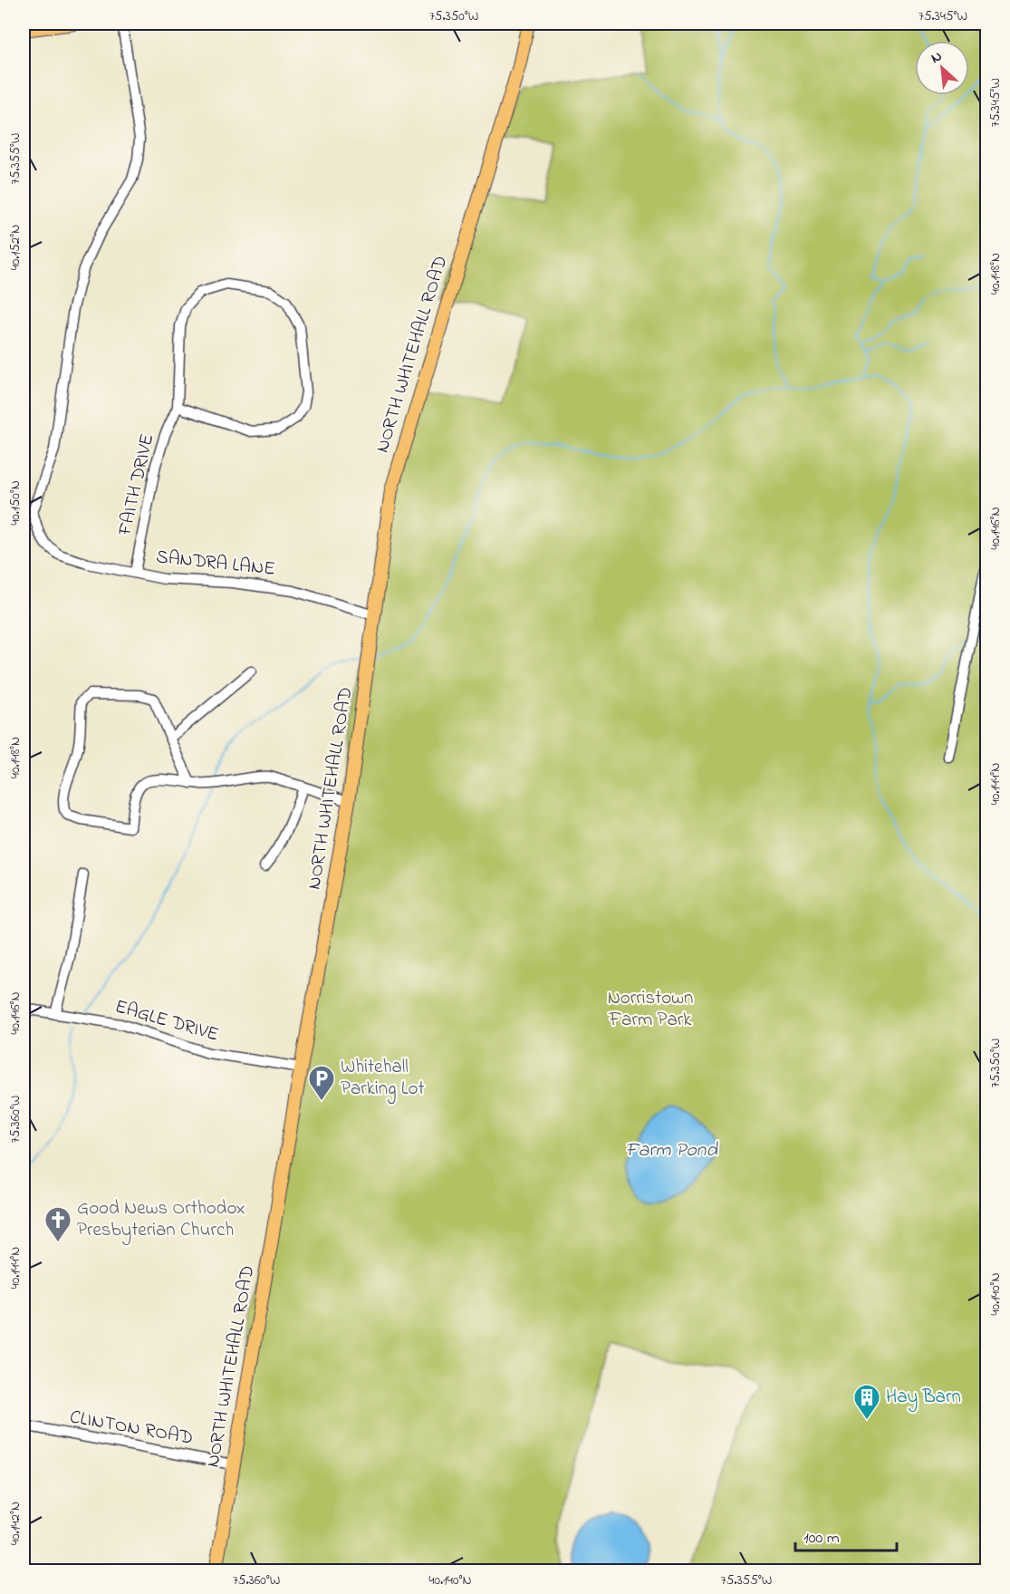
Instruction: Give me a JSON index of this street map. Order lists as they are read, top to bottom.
{
  "streets": {
    "main road": ["NORTH WHITEHALL ROAD"],
    "street": [
      "FAITH DRIVE",
      "SANDRA LANE",
      "EAGLE DRIVE",
      "CLINTON ROAD"
    ]
  },
  "crossings": [
    ["NORTH WHITEHALL ROAD", "SANDRA LANE"],
    ["NORTH WHITEHALL ROAD", "EAGLE DRIVE"],
    ["NORTH WHITEHALL ROAD", "CLINTON ROAD"],
    ["FAITH DRIVE", "SANDRA LANE"]
  ],
  "water": ["Farm Pond"],
  "parks": ["Norristown Farm Park"],
  "places": {
    "parking": ["Whitehall Parking Lot"],
    "church": ["Good News Orthodox Presbyterian Church"],
    "building": ["Hay Barn"]
  },
  "scale_bar": "100 m",
  "north": "top left",
  "coordinates": [
    "75.350°W",
    "75.345°W",
    "75.355°W",
    "40.152°N",
    "40.148°N",
    "40.150°N",
    "40.146°N",
    "40.144°N",
    "75.360°W",
    "40.140°N",
    "40.142°N"
  ]
}
